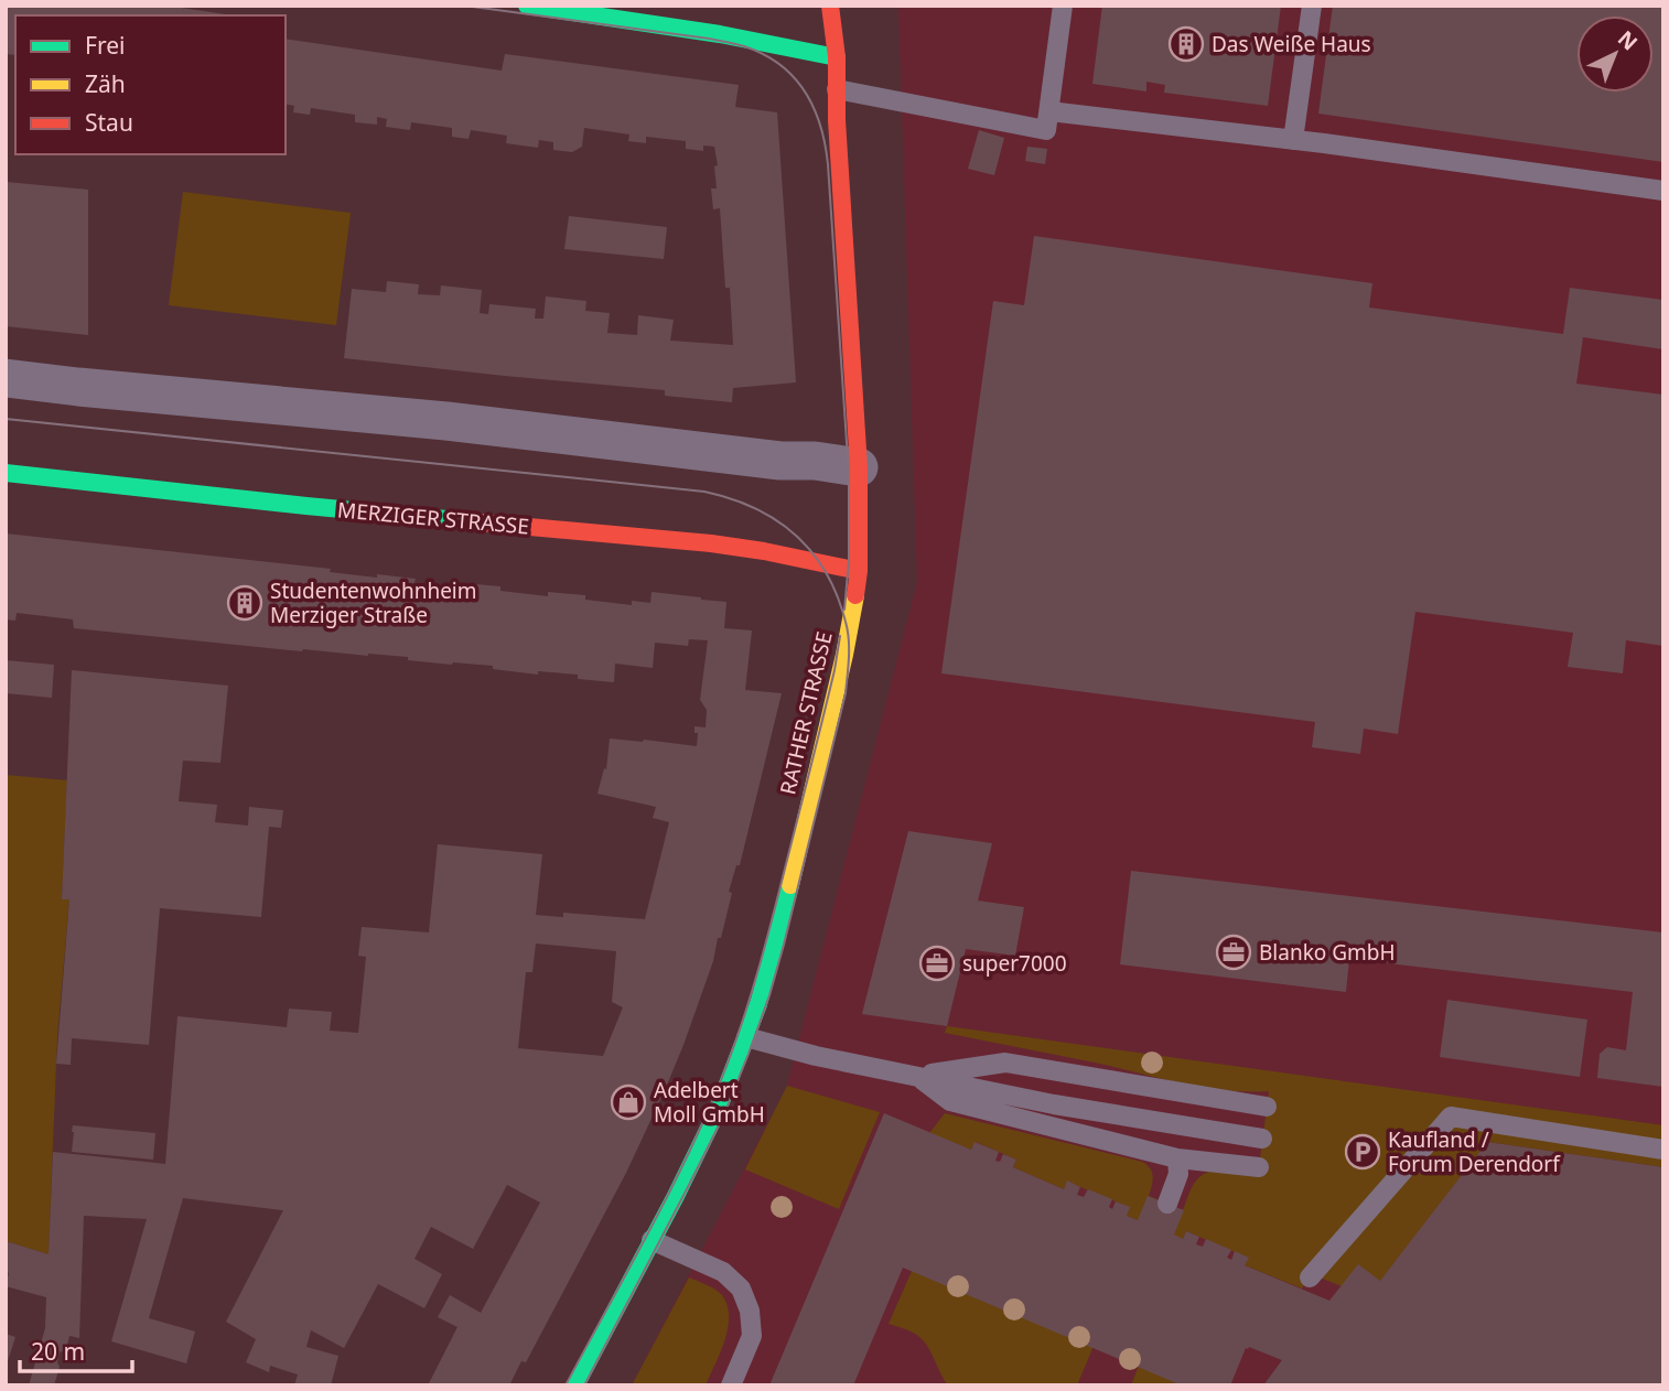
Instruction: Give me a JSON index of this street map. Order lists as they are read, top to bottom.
{
  "streets": {
    "street": ["MERZIGER STRASSE", "RATHER STRASSE"]
  },
  "crossings": [
    ["MERZIGER STRASSE", "RATHER STRASSE"]
  ],
  "places": {
    "building": ["Das Weiße Haus", "Studentenwohnheim Merziger Straße"],
    "office": ["Blanko GmbH", "super7000"],
    "shop": ["Adelbert Moll GmbH"],
    "parking": ["Kaufland / Forum Derendorf"]
  },
  "legend": ["Frei", "Zäh", "Stau"],
  "scale_bar": "20 m",
  "north": "top right"
}
